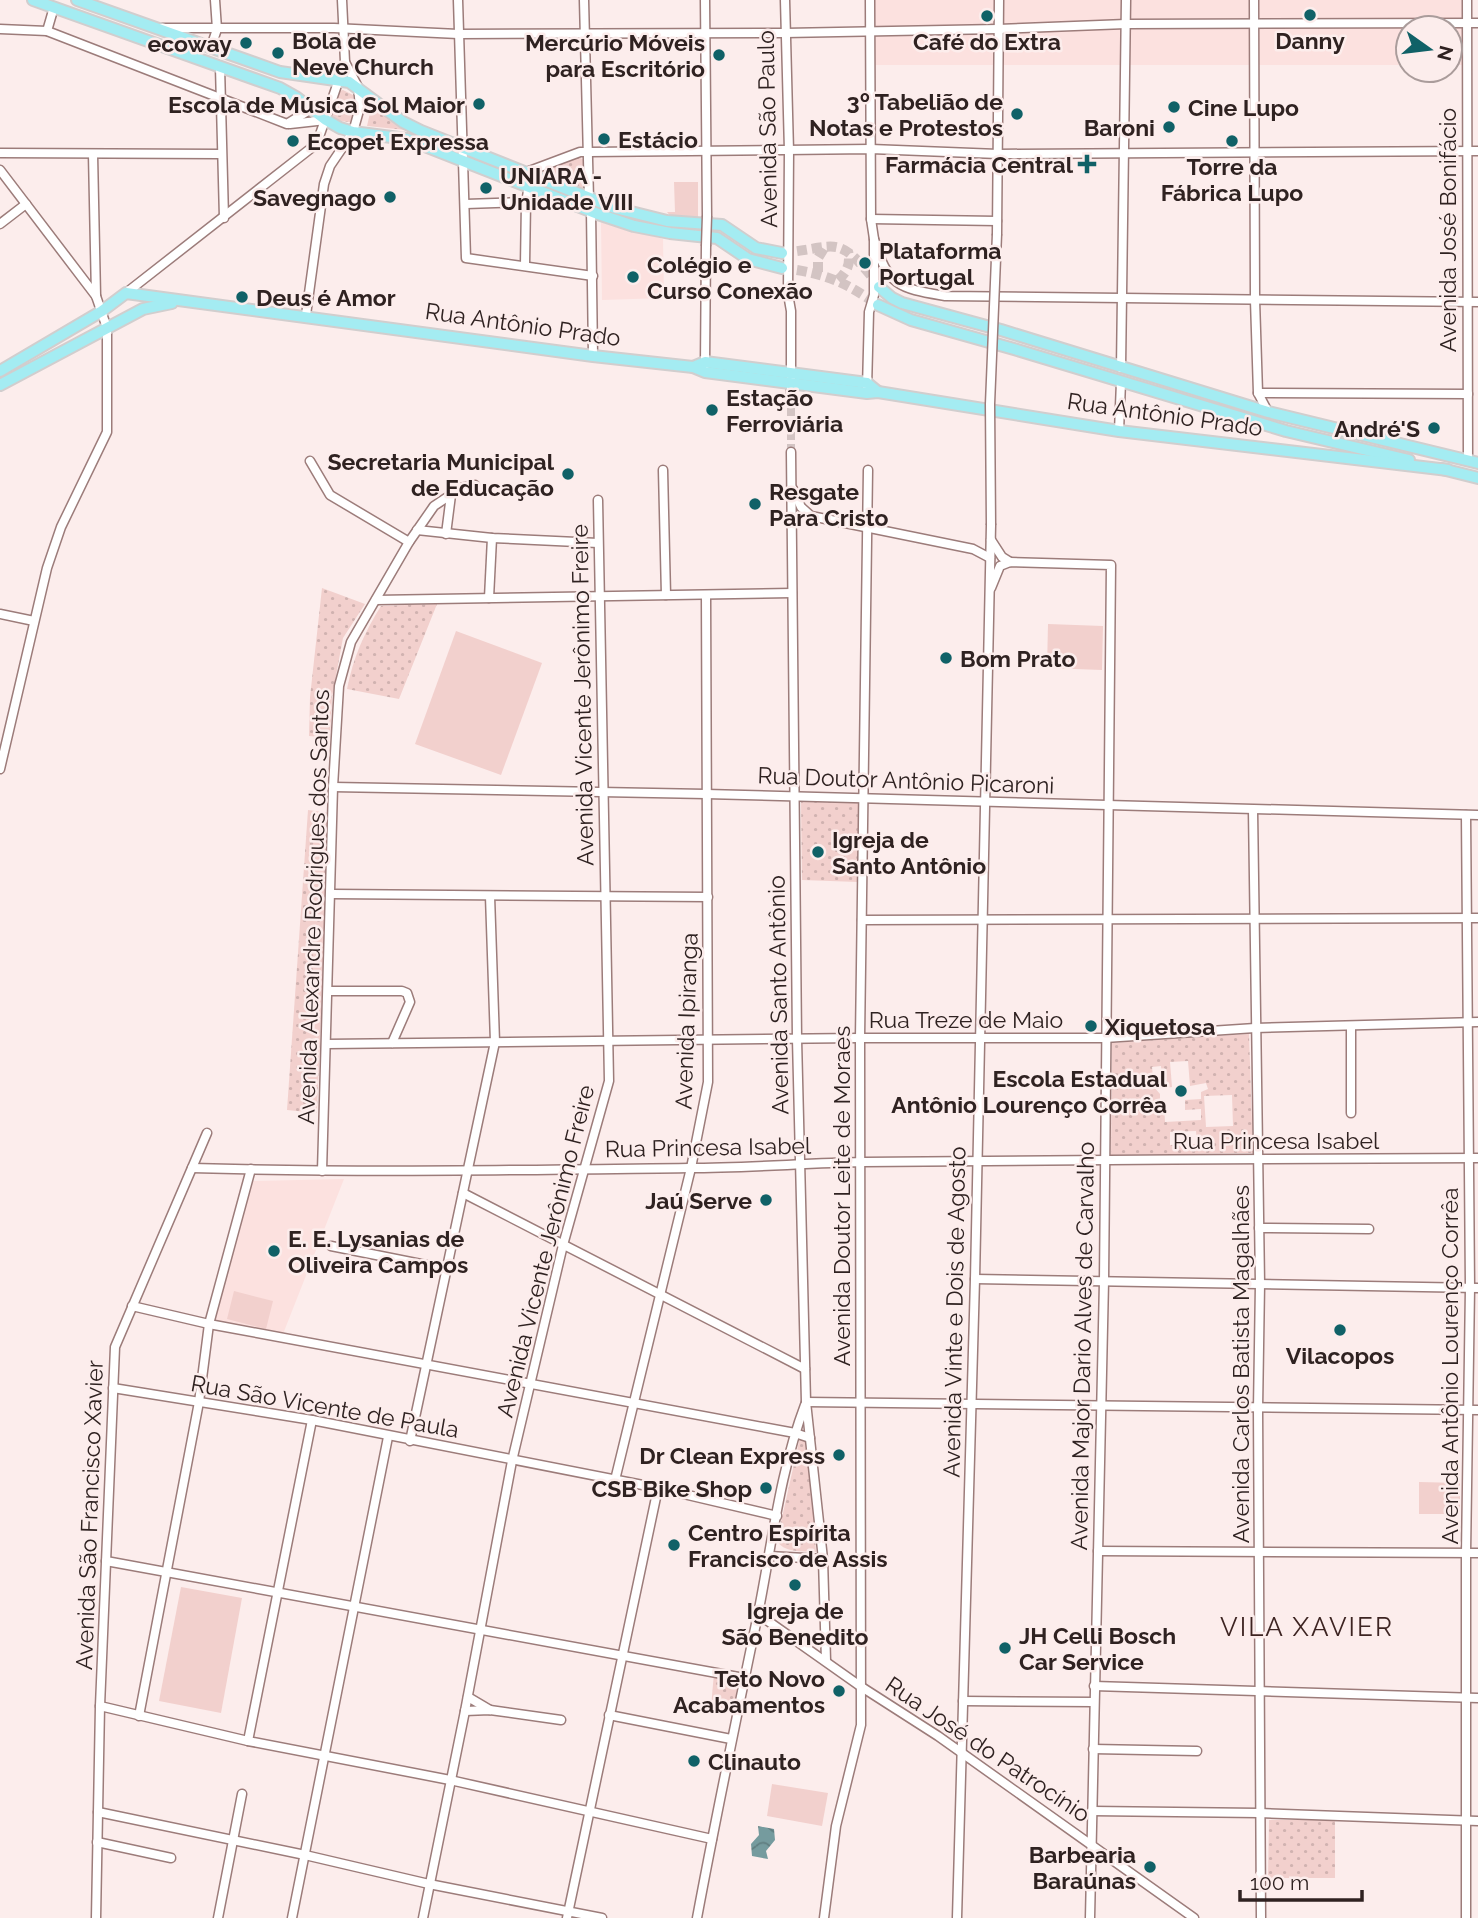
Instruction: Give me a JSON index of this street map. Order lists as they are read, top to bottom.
{
  "streets": {
    "main road": ["Rua Antônio Prado"],
    "street": [
      "Avenida São Paulo",
      "Avenida José Bonifácio",
      "Avenida Vicente Jerônimo Freire",
      "Rua Doutor Antônio Picaroni",
      "Avenida Alexandre Rodrigues dos Santos",
      "Avenida Santo Antônio",
      "Rua Treze de Maio",
      "Avenida Ipiranga",
      "Rua Princesa Isabel",
      "Avenida Doutor Leite de Moraes",
      "Avenida Vinte e Dois de Agosto",
      "Avenida Major Dario Alves de Carvalho",
      "Avenida Carlos Batista Magalhães",
      "Avenida Antônio Lourenço Corrêa",
      "Rua São Vicente de Paula",
      "Avenida São Francisco Xavier",
      "Rua José do Patrocínio"
    ]
  },
  "crossings": [
    ["Avenida São Paulo", "Rua Antônio Prado"],
    ["Avenida Vicente Jerônimo Freire", "Rua Doutor Antônio Picaroni"],
    ["Avenida Vicente Jerônimo Freire", "Rua Treze de Maio"],
    ["Avenida Vicente Jerônimo Freire", "Rua Princesa Isabel"],
    ["Avenida Vicente Jerônimo Freire", "Rua São Vicente de Paula"],
    ["Rua Doutor Antônio Picaroni", "Avenida Alexandre Rodrigues dos Santos"],
    ["Rua Doutor Antônio Picaroni", "Avenida Santo Antônio"],
    ["Rua Doutor Antônio Picaroni", "Avenida Ipiranga"],
    ["Rua Doutor Antônio Picaroni", "Avenida Doutor Leite de Moraes"],
    ["Rua Doutor Antônio Picaroni", "Avenida Vinte e Dois de Agosto"],
    ["Rua Doutor Antônio Picaroni", "Avenida Major Dario Alves de Carvalho"],
    ["Rua Doutor Antônio Picaroni", "Avenida Carlos Batista Magalhães"],
    ["Rua Doutor Antônio Picaroni", "Avenida Antônio Lourenço Corrêa"],
    ["Avenida Alexandre Rodrigues dos Santos", "Rua Treze de Maio"],
    ["Avenida Alexandre Rodrigues dos Santos", "Rua Princesa Isabel"],
    ["Avenida Santo Antônio", "Rua Treze de Maio"],
    ["Avenida Santo Antônio", "Rua Princesa Isabel"],
    ["Avenida Santo Antônio", "Rua José do Patrocínio"],
    ["Rua Treze de Maio", "Avenida Ipiranga"],
    ["Rua Treze de Maio", "Avenida Doutor Leite de Moraes"],
    ["Rua Treze de Maio", "Avenida Vinte e Dois de Agosto"],
    ["Rua Treze de Maio", "Avenida Major Dario Alves de Carvalho"],
    ["Rua Treze de Maio", "Avenida Carlos Batista Magalhães"],
    ["Rua Treze de Maio", "Avenida Antônio Lourenço Corrêa"],
    ["Avenida Ipiranga", "Rua Princesa Isabel"],
    ["Avenida Ipiranga", "Rua São Vicente de Paula"],
    ["Rua Princesa Isabel", "Avenida Doutor Leite de Moraes"],
    ["Rua Princesa Isabel", "Avenida Vinte e Dois de Agosto"],
    ["Rua Princesa Isabel", "Avenida Major Dario Alves de Carvalho"],
    ["Rua Princesa Isabel", "Avenida Carlos Batista Magalhães"],
    ["Rua Princesa Isabel", "Avenida Antônio Lourenço Corrêa"],
    ["Rua Princesa Isabel", "Avenida São Francisco Xavier"],
    ["Avenida Doutor Leite de Moraes", "Rua José do Patrocínio"],
    ["Avenida Vinte e Dois de Agosto", "Rua José do Patrocínio"],
    ["Avenida Major Dario Alves de Carvalho", "Rua José do Patrocínio"],
    ["Rua São Vicente de Paula", "Avenida São Francisco Xavier"]
  ],
  "districts": ["VILA XAVIER"],
  "places": {
    "other": [
      "Danny",
      "Café do Extra",
      "ecoway",
      "Bola de Neve Church",
      "Mercúrio Móveis para Escritório",
      "Escola de Música Sol Maior",
      "Cine Lupo",
      "3º Tabelião de Notas e Protestos",
      "Baroni",
      "Estácio",
      "Ecopet Expressa",
      "Torre da Fábrica Lupo",
      "UNIARA - Unidade VIII",
      "Savegnago",
      "Plataforma Portugal",
      "Colégio e Curso Conexão",
      "Deus é Amor",
      "Estação Ferroviária",
      "André'S",
      "Secretaria Municipal de Educação",
      "Resgate Para Cristo",
      "Bom Prato",
      "Igreja de Santo Antônio",
      "Xiquetosa",
      "Escola Estadual Antônio Lourenço Corrêa",
      "Jaú Serve",
      "E. E. Lysanias de Oliveira Campos",
      "Vilacopos",
      "Dr Clean Express",
      "CSB Bike Shop",
      "Centro Espírita Francisco de Assis",
      "Igreja de São Benedito",
      "JH Celli Bosch Car Service",
      "Teto Novo Acabamentos",
      "Clinauto",
      "Barbearia Baraúnas"
    ],
    "health": ["Farmácia Central"]
  },
  "scale_bar": "100 m",
  "north": "right"
}
